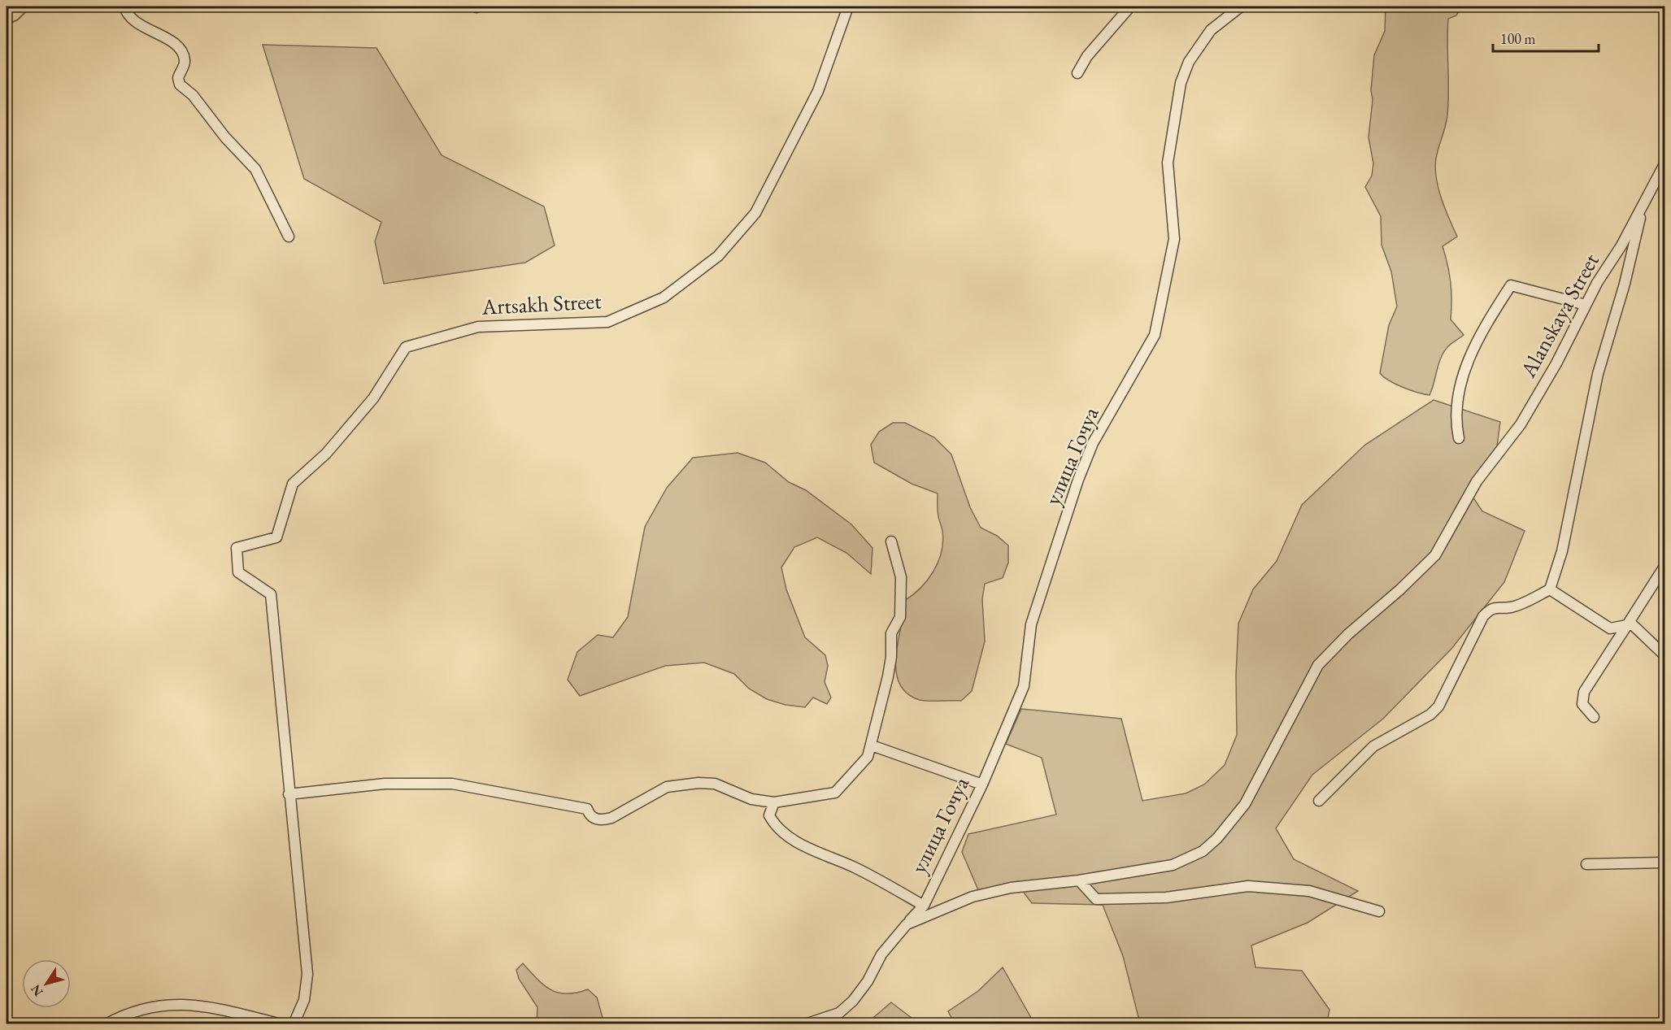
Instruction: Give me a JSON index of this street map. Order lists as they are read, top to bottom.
{
  "streets": {
    "street": ["Artsakh Street", "Alanskaya Street", "улица Гочуа"]
  },
  "crossings": [
    ["Alanskaya Street", "улица Гочуа"]
  ],
  "scale_bar": "100 m",
  "north": "bottom left"
}
